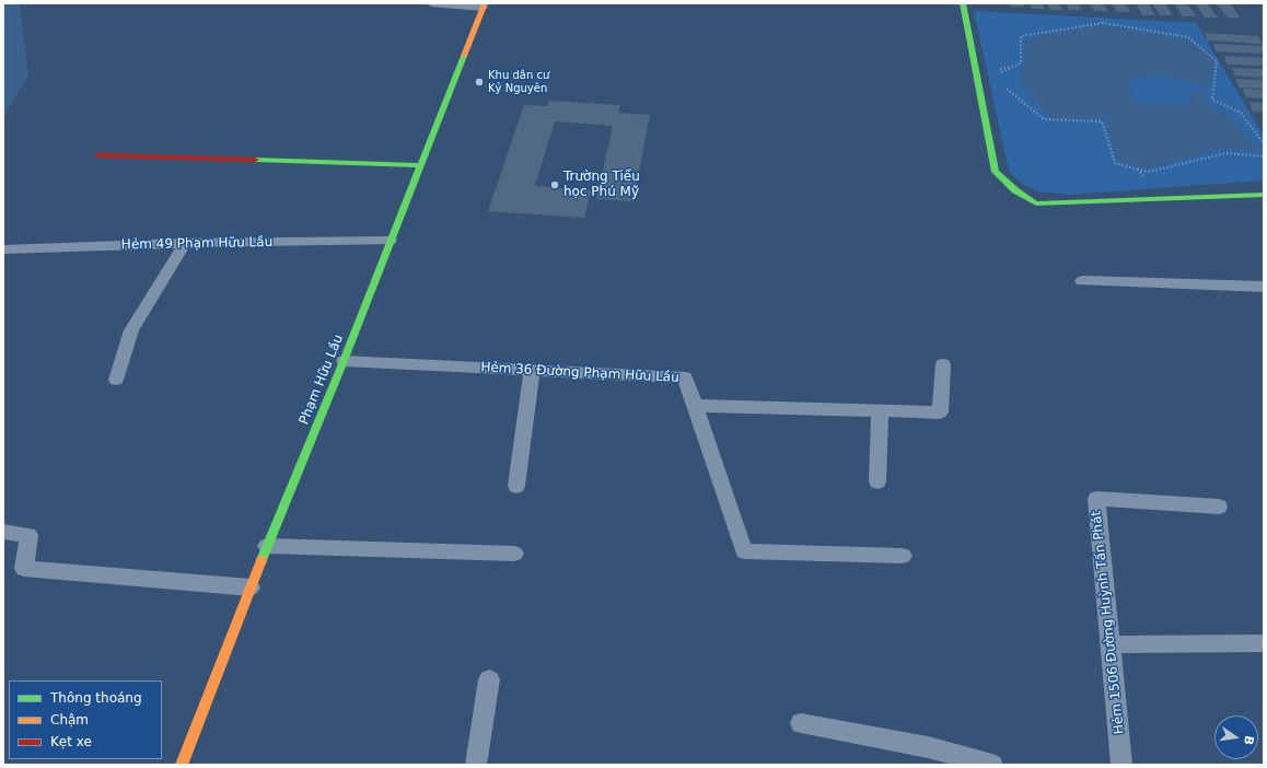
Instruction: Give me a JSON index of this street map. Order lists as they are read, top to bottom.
{
  "streets": {
    "street": ["Phạm Hữu Lầu"],
    "lane": ["Hẻm 49 Phạm Hữu Lầu", "Hẻm 36 Đường Phạm Hữu Lầu", "Hẻm 1506 Đường Huỳnh Tấn Phát"]
  },
  "crossings": [
    ["Hẻm 49 Phạm Hữu Lầu", "Phạm Hữu Lầu"],
    ["Hẻm 36 Đường Phạm Hữu Lầu", "Phạm Hữu Lầu"]
  ],
  "places": ["Khu dân cư Kỷ Nguyên", "Trường Tiểu học Phú Mỹ"],
  "legend": ["Thông thoáng", "Chậm", "Kẹt xe"],
  "north": "right"
}
